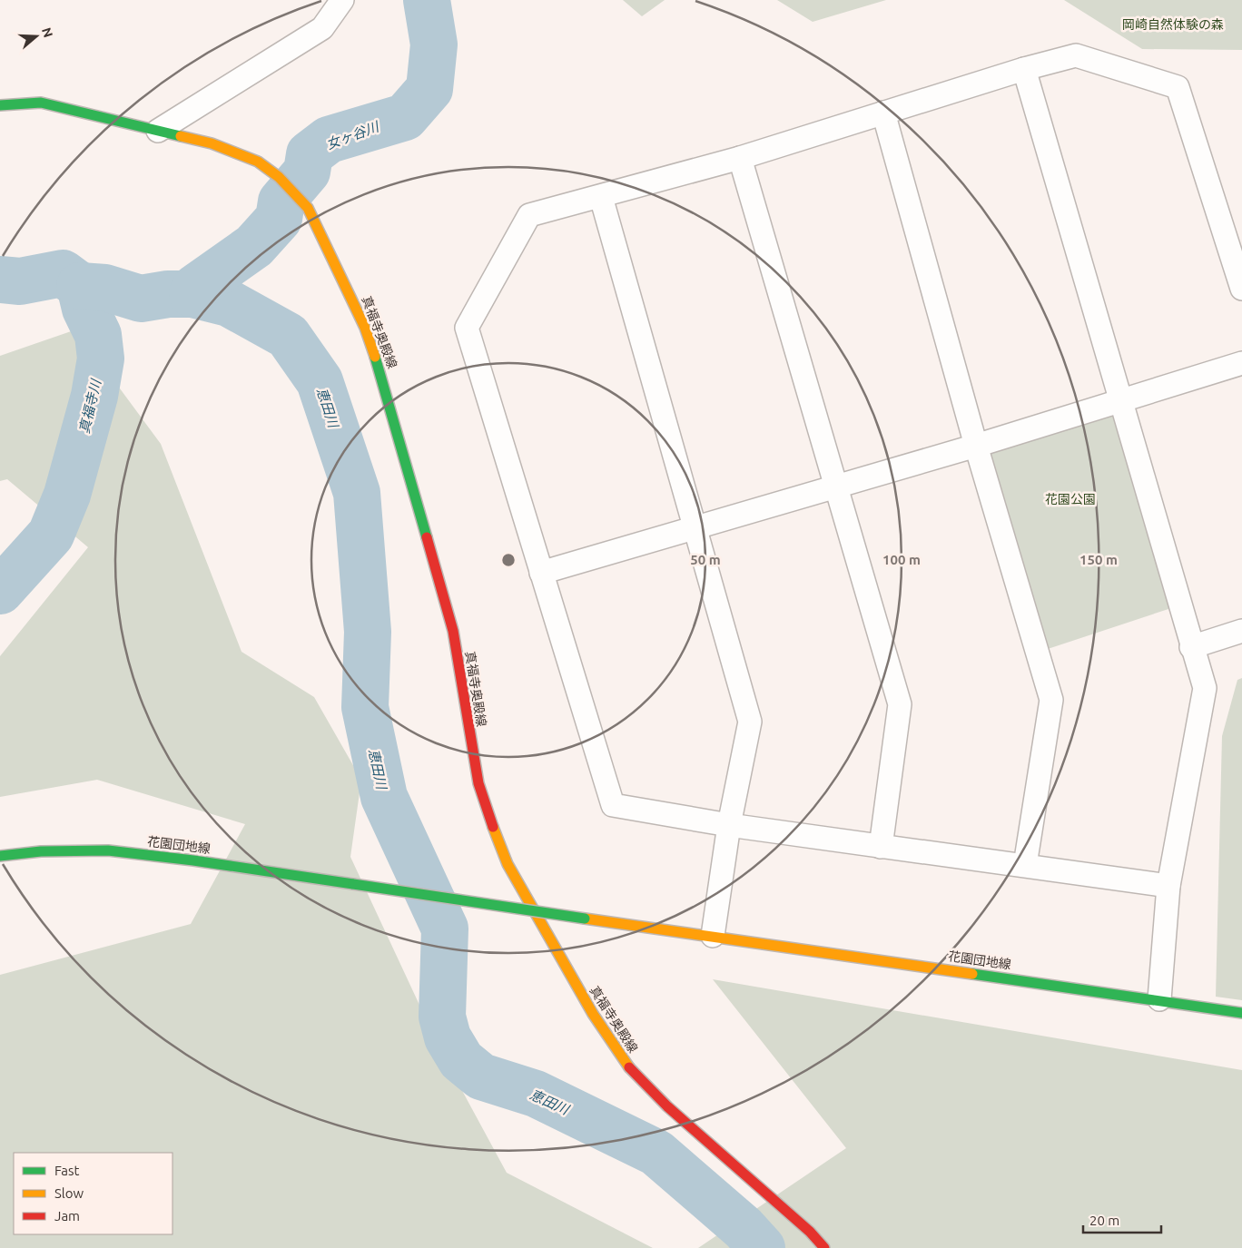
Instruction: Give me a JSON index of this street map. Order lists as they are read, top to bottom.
{
  "streets": {
    "street": ["真福寺奥殿線", "花園団地線"]
  },
  "water": ["女ヶ谷川", "真福寺川", "恵田川"],
  "parks": ["岡崎自然体験の森", "花園公園"],
  "legend": ["Fast", "Slow", "Jam"],
  "scale_bar": "20 m",
  "north": "right",
  "rings": ["50 m", "100 m", "150 m"]
}
